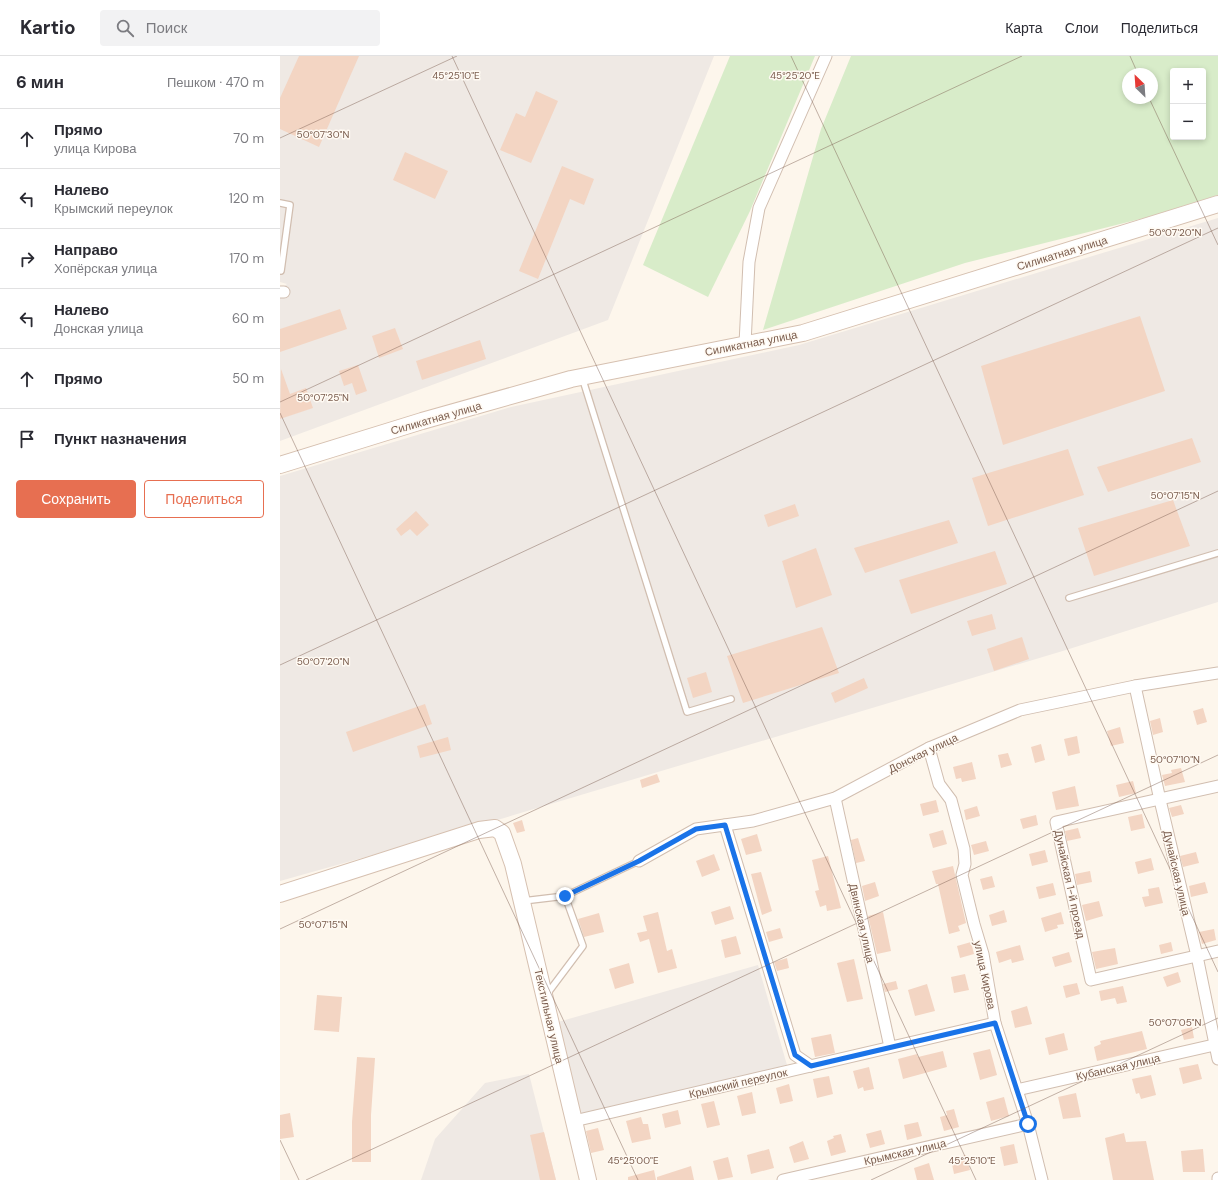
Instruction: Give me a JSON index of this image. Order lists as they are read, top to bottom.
{
  "streets": {
    "street": [
      "Силикатная улица",
      "Донская улица",
      "Дунайская улица",
      "Дунайская 1-й проезд",
      "Двинская улица",
      "улица Кирова",
      "Текстильная улица",
      "Кубанская улица",
      "Крымский переулок",
      "Крымская улица"
    ]
  },
  "crossings": [
    ["Донская улица", "Дунайская улица"],
    ["Донская улица", "Двинская улица"],
    ["Донская улица", "улица Кирова"],
    ["Дунайская улица", "Дунайская 1-й проезд"],
    ["Дунайская улица", "Кубанская улица"],
    ["Двинская улица", "Крымский переулок"],
    ["улица Кирова", "Кубанская улица"],
    ["улица Кирова", "Крымский переулок"],
    ["улица Кирова", "Крымская улица"],
    ["Текстильная улица", "Крымский переулок"]
  ],
  "north": "top left",
  "page": {
    "header": "Kartio",
    "search": "Поиск",
    "nav": ["Карта", "Слои", "Поделиться"],
    "heading": ["6 мин", "Пешком · 470 m"],
    "map_buttons": ["+", "−"],
    "list": [
      ["Прямо", "улица Кирова", "70 m"],
      ["Налево", "Крымский переулок", "120 m"],
      ["Направо", "Хопёрская улица", "170 m"],
      ["Налево", "Донская улица", "60 m"],
      ["Прямо", "50 m"],
      "Пункт назначения"
    ],
    "buttons": ["Сохранить", "Поделиться"]
  },
  "coordinates": [
    "45°25'10\"E",
    "45°25'20\"E",
    "50°07'30\"N",
    "50°07'20\"N",
    "50°07'25\"N",
    "50°07'15\"N",
    "50°07'10\"N",
    "50°07'05\"N",
    "45°25'00\"E"
  ]
}
